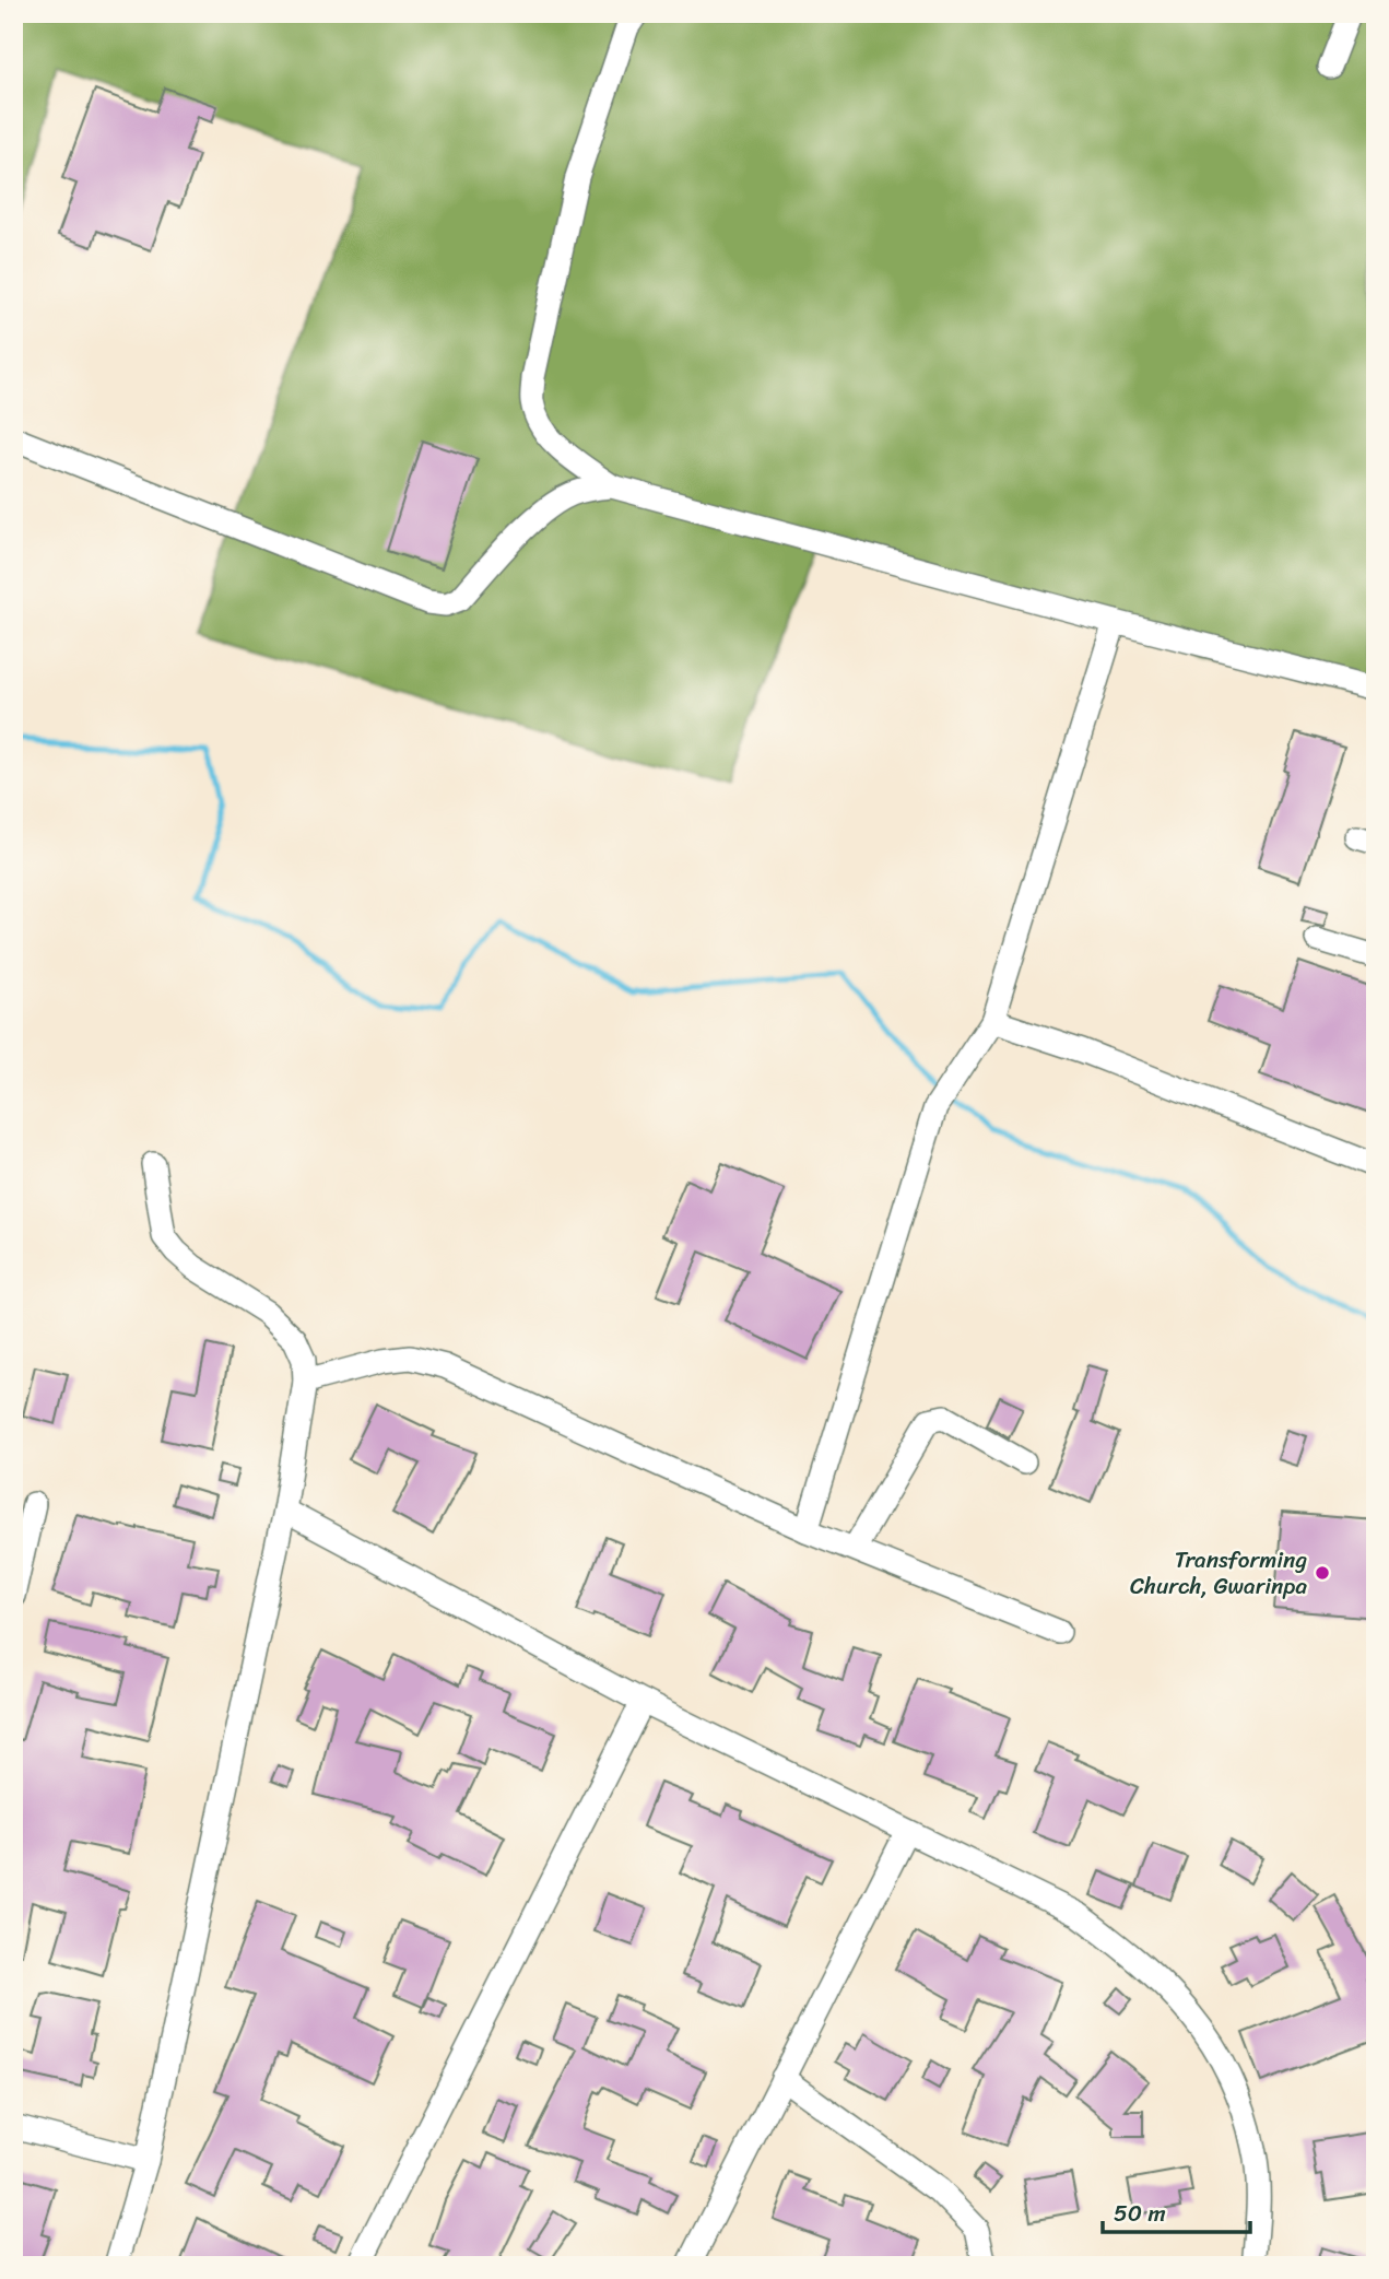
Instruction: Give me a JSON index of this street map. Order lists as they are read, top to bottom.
{
  "places": ["Transforming Church, Gwarinpa"],
  "scale_bar": "50 m"
}
